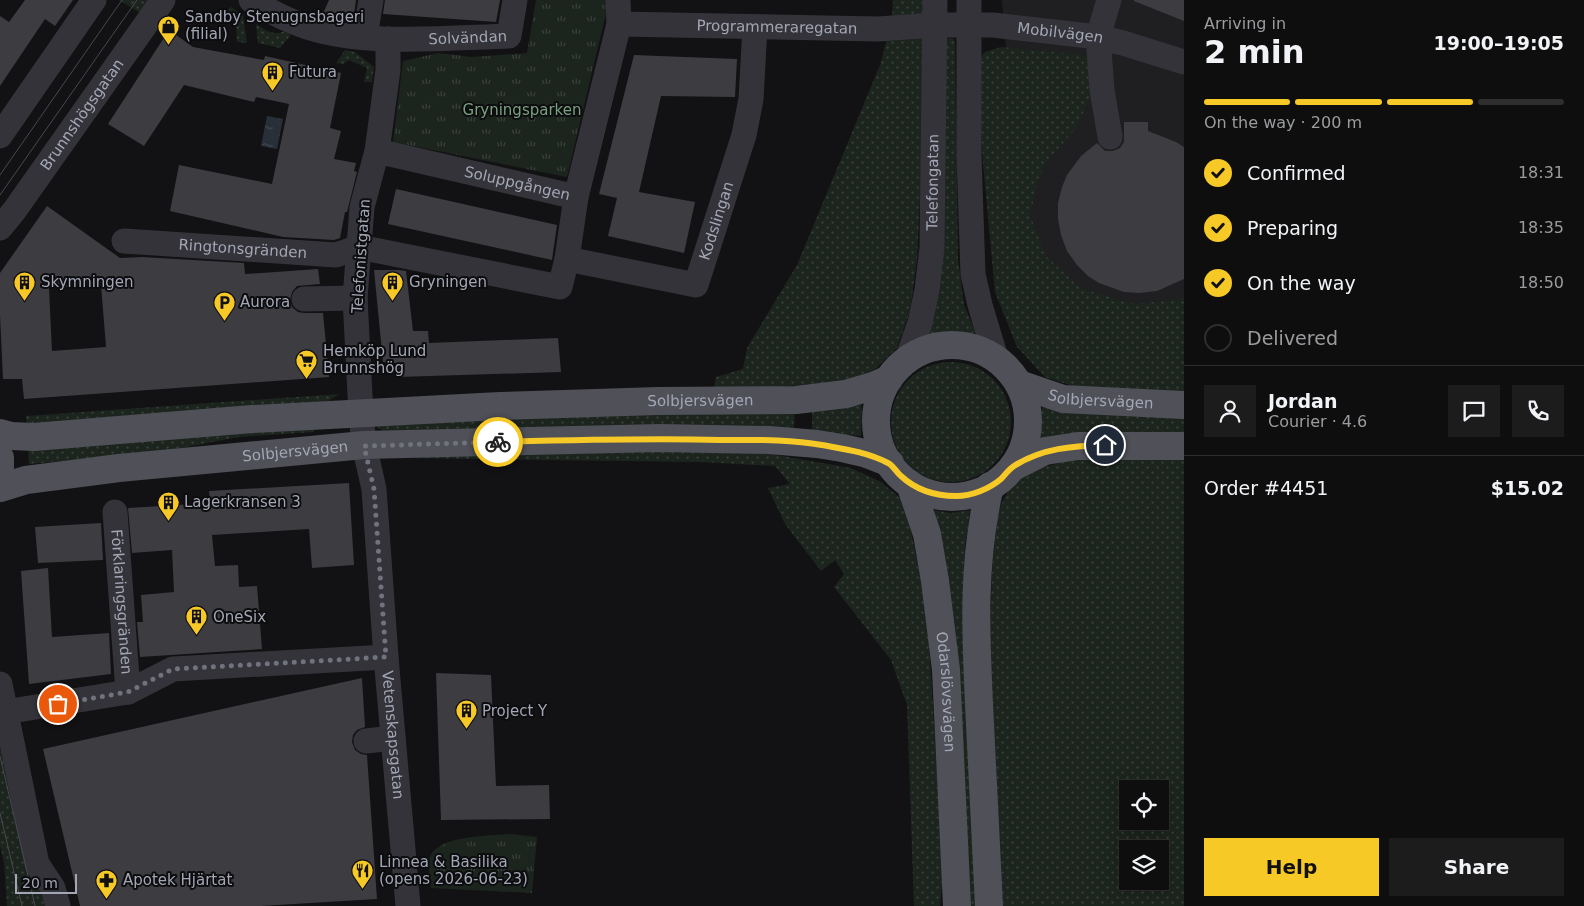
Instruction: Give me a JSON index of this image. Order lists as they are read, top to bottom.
{
  "streets": {
    "main road": ["Solbjersvägen", "Odarslövsvägen"],
    "street": [
      "Programmeraregatan",
      "Mobilvägen",
      "Solvändan",
      "Brunnshögsgatan",
      "Telefongatan",
      "Soluppgången",
      "Kodslingan",
      "Ringtonsgränden",
      "Telefonistgatan",
      "Förklaringsgränden",
      "Vetenskapsgatan"
    ]
  },
  "crossings": [
    ["Programmeraregatan", "Mobilvägen"],
    ["Programmeraregatan", "Telefongatan"],
    ["Programmeraregatan", "Soluppgången"],
    ["Programmeraregatan", "Kodslingan"],
    ["Mobilvägen", "Telefongatan"],
    ["Solvändan", "Telefonistgatan"],
    ["Telefongatan", "Solbjersvägen"],
    ["Telefongatan", "Odarslövsvägen"],
    ["Soluppgången", "Telefonistgatan"],
    ["Ringtonsgränden", "Telefonistgatan"],
    ["Telefonistgatan", "Solbjersvägen"],
    ["Telefonistgatan", "Vetenskapsgatan"],
    ["Solbjersvägen", "Odarslövsvägen"],
    ["Solbjersvägen", "Vetenskapsgatan"]
  ],
  "parks": ["Gryningsparken"],
  "places": {
    "shop": ["Sandby Stenugnsbageri (filial)"],
    "building": [
      "Futura",
      "Skymningen",
      "Gryningen",
      "Lagerkransen 3",
      "OneSix",
      "Project Y"
    ],
    "parking": ["Aurora"],
    "supermarket": ["Hemköp Lund Brunnshög"],
    "restaurant": ["Linnea & Basilika (opens 2026-06-23)"],
    "pharmacy": ["Apotek Hjärtat"]
  },
  "scale_bar": "20 m",
  "page": {
    "heading": ["2 min", "Arriving in", "19:00–19:05"],
    "panel": [
      "Jordan",
      "Courier · 4.6",
      "Order #4451",
      "$15.02"
    ],
    "bar": "On the way · 200 m",
    "list": [
      ["Confirmed", "18:31"],
      ["Preparing", "18:35"],
      ["On the way", "18:50"],
      "Delivered"
    ],
    "buttons": ["Help", "Share"],
    "scale": "20 m"
  }
}
